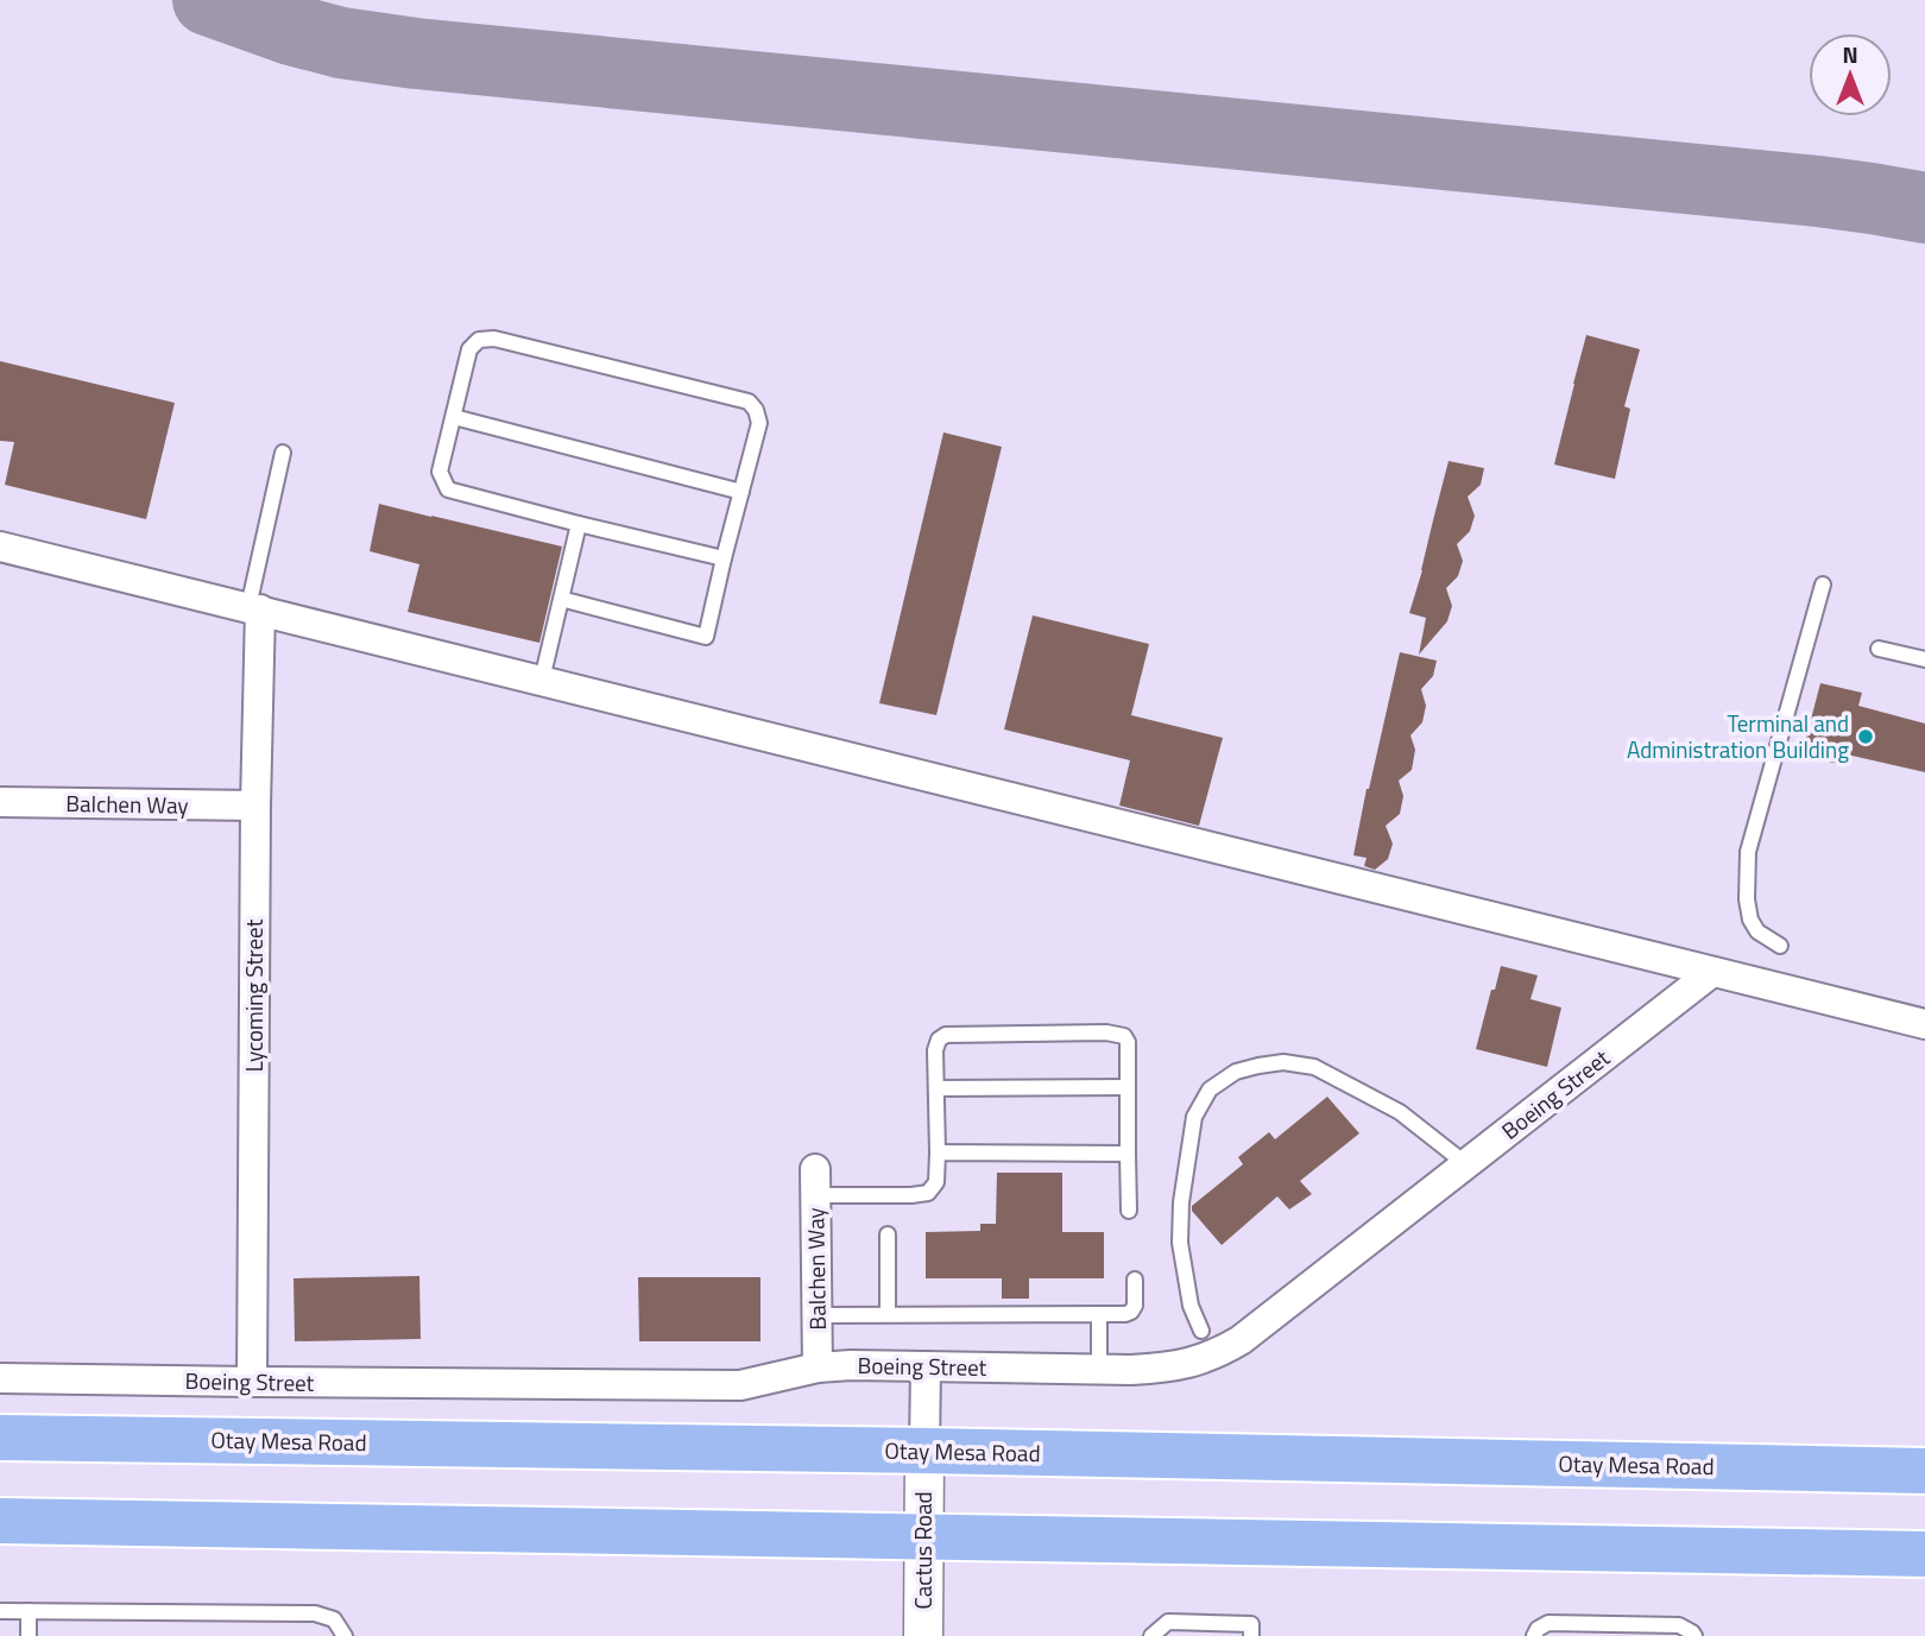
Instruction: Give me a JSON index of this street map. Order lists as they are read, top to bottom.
{
  "streets": {
    "main road": ["Otay Mesa Road"],
    "street": [
      "Balchen Way",
      "Lycoming Street",
      "Boeing Street",
      "Cactus Road"
    ]
  },
  "crossings": [
    ["Balchen Way", "Lycoming Street"],
    ["Balchen Way", "Boeing Street"],
    ["Lycoming Street", "Boeing Street"],
    ["Boeing Street", "Cactus Road"],
    ["Otay Mesa Road", "Cactus Road"]
  ],
  "places": ["Terminal and Administration Building"],
  "north": "top"
}
